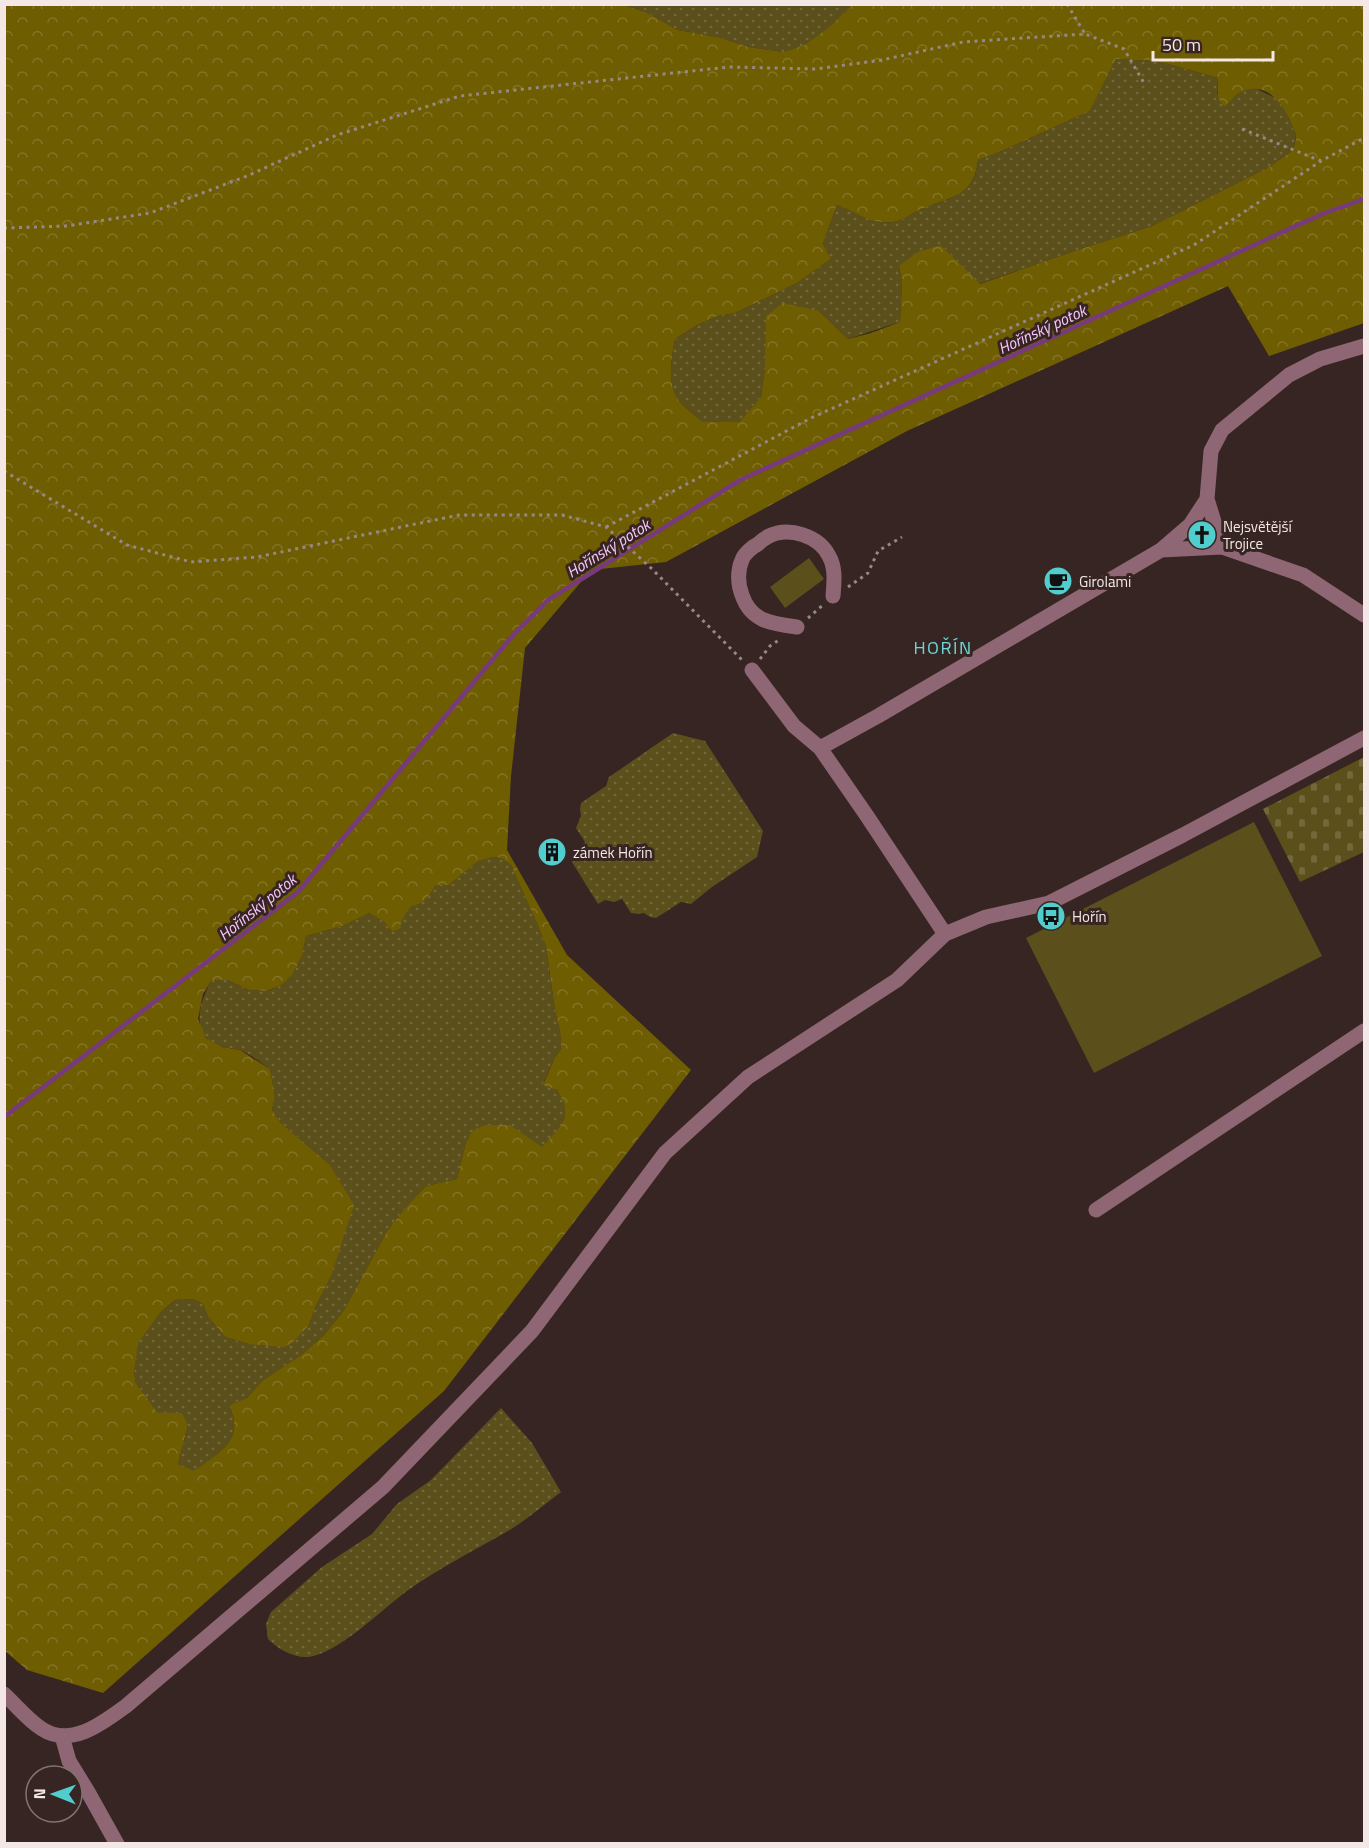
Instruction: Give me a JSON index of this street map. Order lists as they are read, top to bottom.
{
  "districts": ["HOŘÍN"],
  "water": ["Hořínský potok"],
  "places": {
    "church": ["Nejsvětější Trojice"],
    "cafe": ["Girolami"],
    "building": ["zámek Hořín"],
    "bus stop": ["Hořín"]
  },
  "scale_bar": "50 m",
  "north": "left"
}
